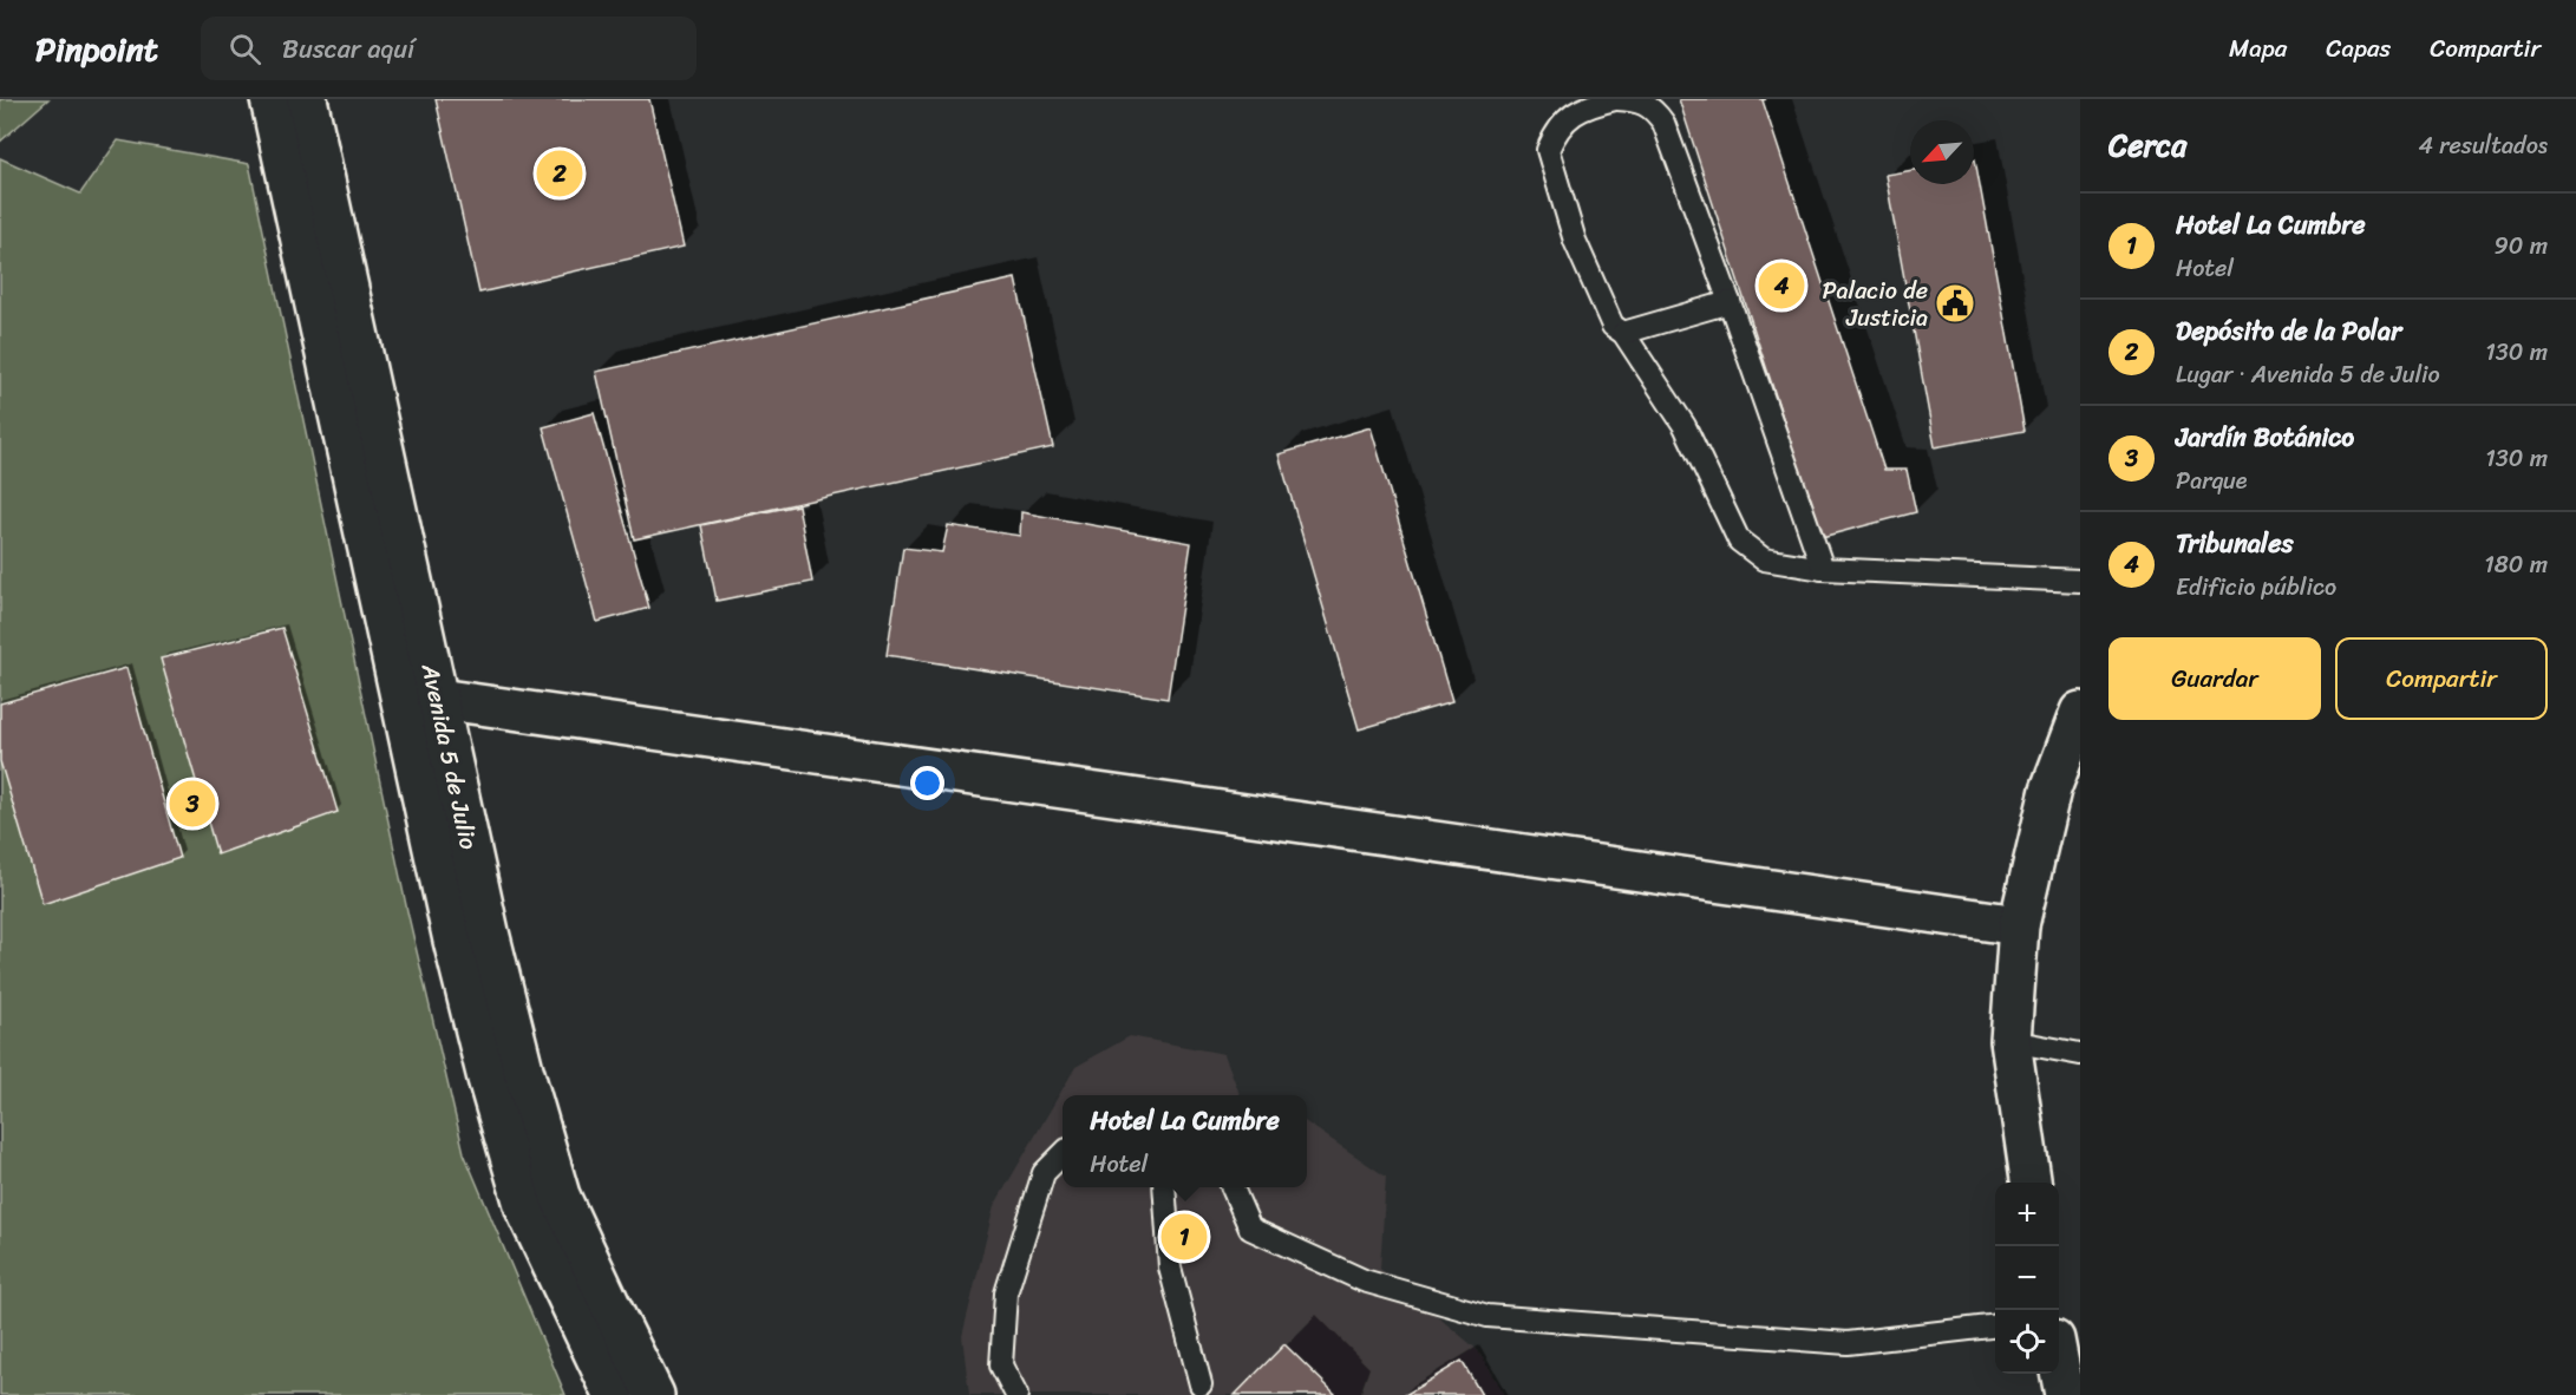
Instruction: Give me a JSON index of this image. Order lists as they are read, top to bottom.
{
  "streets": {
    "street": ["Avenida 5 de Julio"]
  },
  "places": {
    "public building": ["Palacio de Justicia"]
  },
  "north": "bottom left",
  "page": {
    "header": "Pinpoint",
    "search": "Buscar aquí",
    "nav": ["Mapa", "Capas", "Compartir"],
    "heading": ["Cerca", "4 resultados"],
    "pins": [
      "2",
      "4",
      "3",
      "1"
    ],
    "list": [
      {
        "mark": "1",
        "name": "Hotel La Cumbre",
        "note": "Hotel",
        "value": "90 m"
      },
      {
        "mark": "2",
        "name": "Depósito de la Polar",
        "note": "Lugar · Avenida 5 de Julio",
        "value": "130 m"
      },
      {
        "mark": "3",
        "name": "Jardín Botánico",
        "note": "Parque",
        "value": "130 m"
      },
      {
        "mark": "4",
        "name": "Tribunales",
        "note": "Edificio público",
        "value": "180 m"
      }
    ],
    "buttons": ["Guardar", "Compartir"],
    "popup": ["Hotel La Cumbre", "Hotel"],
    "map_buttons": ["+", "−"]
  }
}
